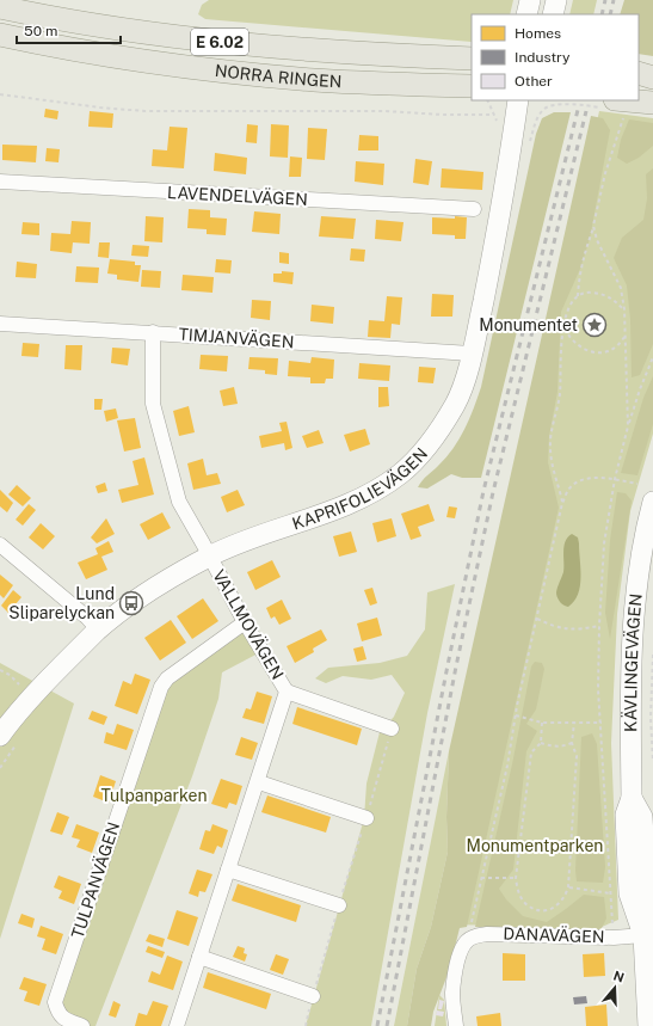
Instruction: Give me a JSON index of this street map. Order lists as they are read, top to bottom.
{
  "streets": {
    "main road": [
      "E 6.02",
      "NORRA RINGEN",
      "KAPRIFOLIEVÄGEN",
      "KÄVLINGEVÄGEN"
    ],
    "street": [
      "LAVENDELVÄGEN",
      "TIMJANVÄGEN",
      "VALLMOVÄGEN",
      "TULPANVÄGEN",
      "DANAVÄGEN"
    ]
  },
  "crossings": [
    ["TIMJANVÄGEN", "KAPRIFOLIEVÄGEN"],
    ["TIMJANVÄGEN", "VALLMOVÄGEN"],
    ["KAPRIFOLIEVÄGEN", "VALLMOVÄGEN"],
    ["VALLMOVÄGEN", "TULPANVÄGEN"],
    ["KÄVLINGEVÄGEN", "DANAVÄGEN"]
  ],
  "parks": ["Tulpanparken", "Monumentparken"],
  "places": {
    "place": ["Monumentet"],
    "bus stop": ["Lund Sliparelyckan"]
  },
  "legend": ["Homes", "Industry", "Other"],
  "scale_bar": "50 m",
  "north": "top"
}
